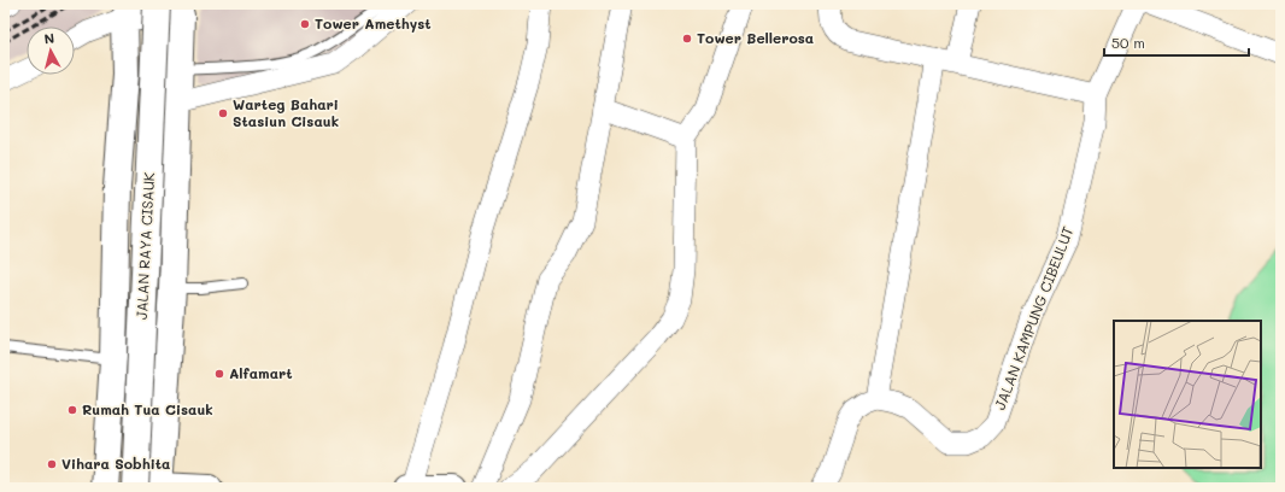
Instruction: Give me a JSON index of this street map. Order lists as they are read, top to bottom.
{
  "streets": {
    "street": ["JALAN RAYA CISAUK", "JALAN KAMPUNG CIBEULUT"]
  },
  "places": [
    "Tower Amethyst",
    "Tower Bellerosa",
    "Warteg Bahari Stasiun Cisauk",
    "Alfamart",
    "Rumah Tua Cisauk",
    "Vihara Sobhita"
  ],
  "scale_bar": "50 m",
  "north": "top"
}
